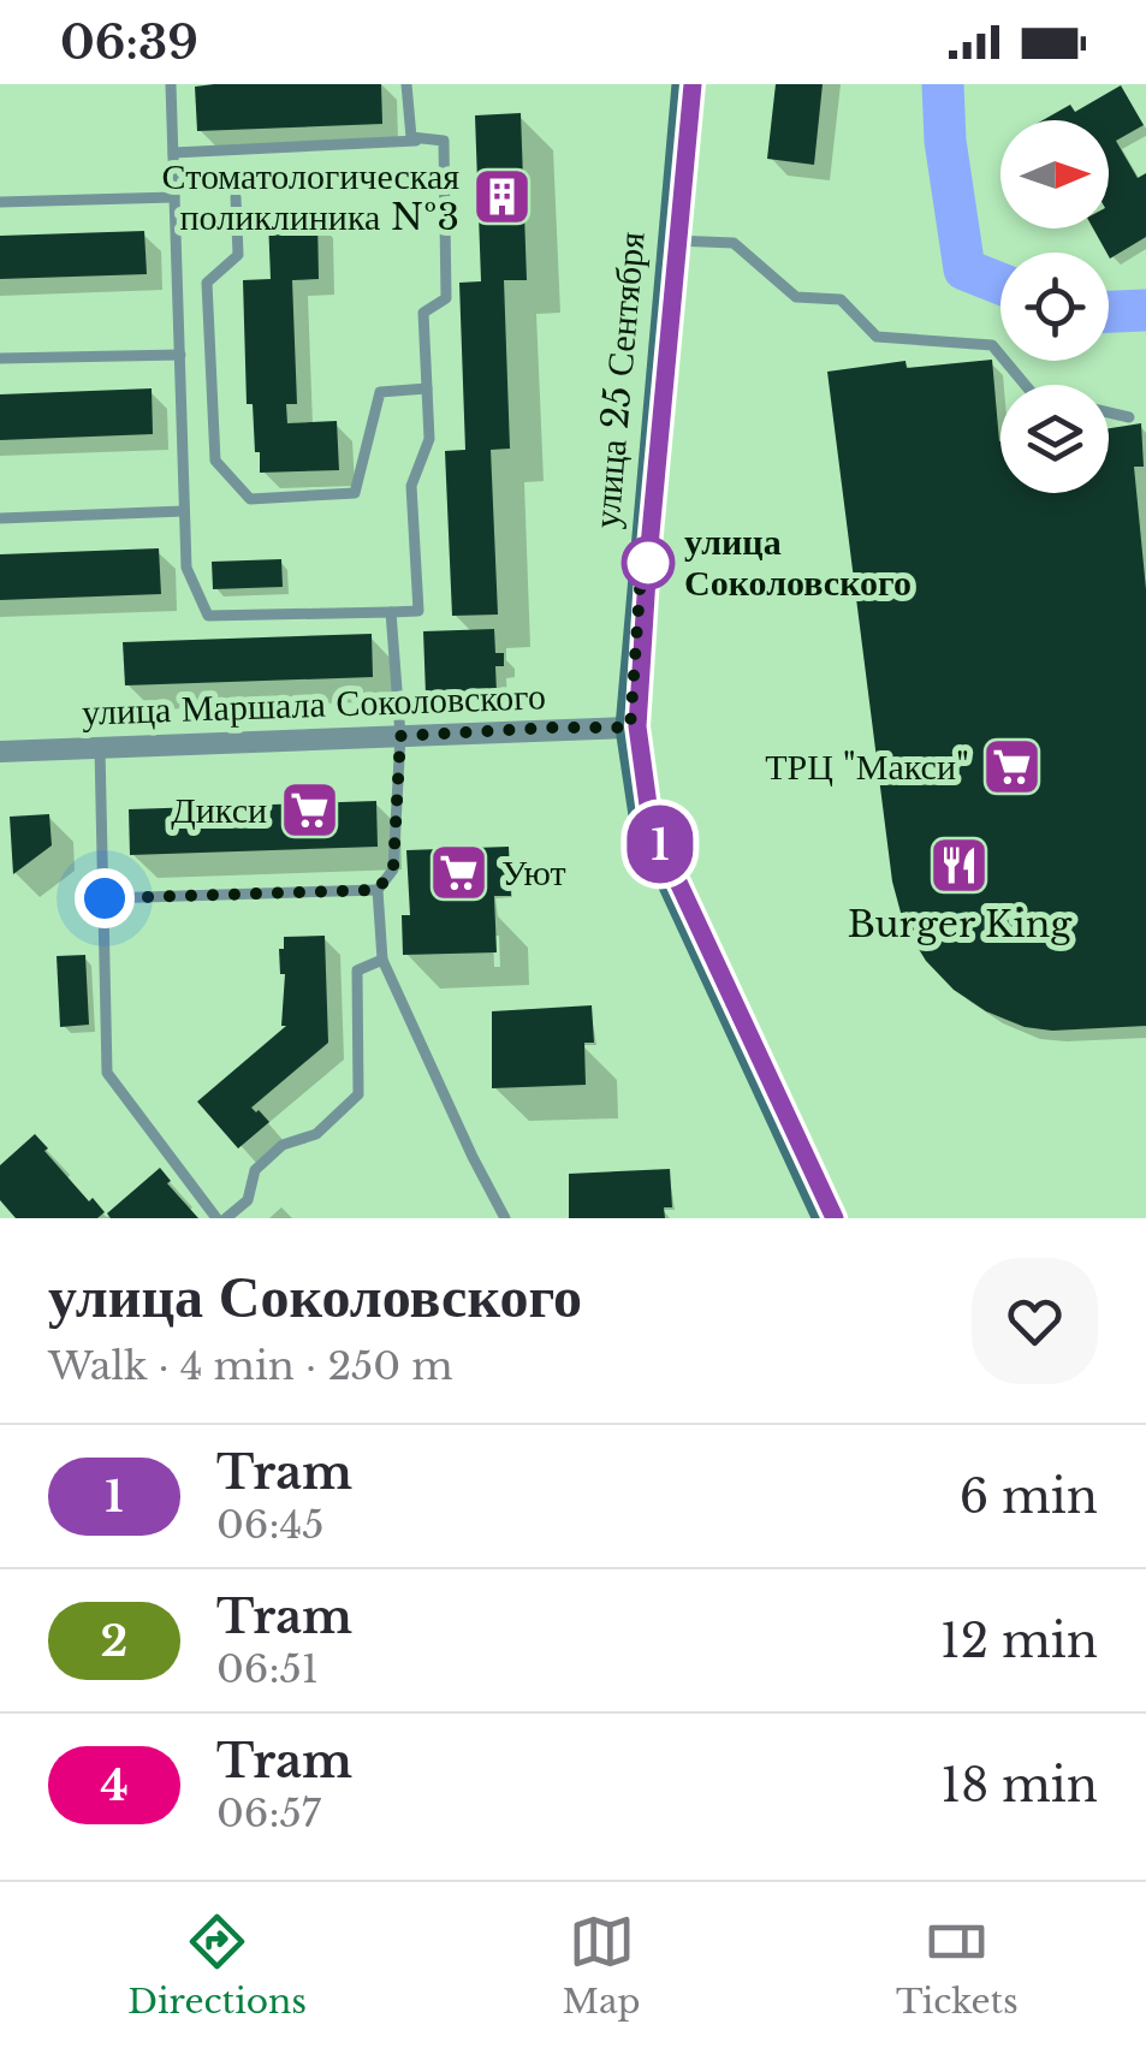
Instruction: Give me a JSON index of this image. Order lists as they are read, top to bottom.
{
  "streets": {
    "main road": ["улица 25 Сентября"],
    "street": ["улица Маршала Соколовского"]
  },
  "crossings": [
    ["улица 25 Сентября", "улица Маршала Соколовского"]
  ],
  "places": {
    "building": ["Стоматологическая поликлиника №3"],
    "other": ["улица Соколовского"],
    "supermarket": ["ТРЦ \"Макси\"", "Дикси", "Уют"],
    "restaurant": ["Burger King"]
  },
  "lines": ["tram line 1"],
  "north": "right",
  "page": {
    "status": "06:39",
    "on_map": "1",
    "heading": ["улица Соколовского", "Walk · 4 min · 250 m"],
    "list": [
      {
        "mark": "1",
        "name": "Tram",
        "note": "06:45",
        "value": "6 min"
      },
      {
        "mark": "2",
        "name": "Tram",
        "note": "06:51",
        "value": "12 min"
      },
      {
        "mark": "4",
        "name": "Tram",
        "note": "06:57",
        "value": "18 min"
      }
    ],
    "tabs": ["Directions", "Map", "Tickets"]
  }
}
